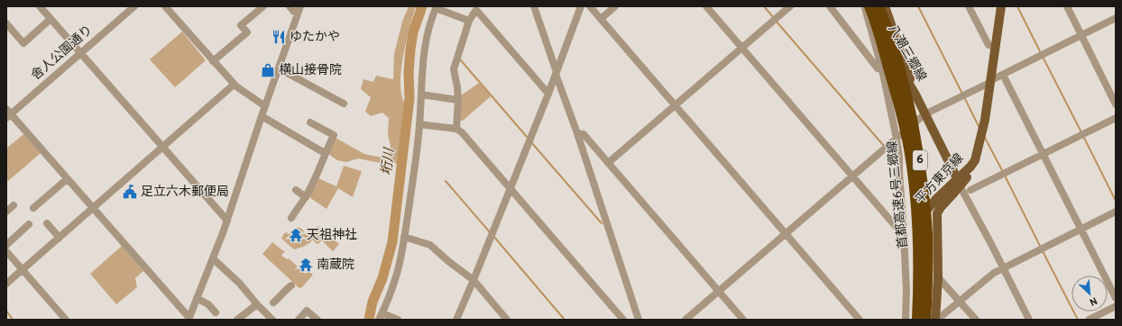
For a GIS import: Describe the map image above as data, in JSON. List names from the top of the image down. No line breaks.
{"streets":{"highway":["6","首都高速6号三郷線"],"main road":["八潮三郷線","平方東京線"],"street":["舎人公園通り"]},"crossings":[["八潮三郷線","平方東京線"],["八潮三郷線","首都高速6号三郷線"],["平方東京線","首都高速6号三郷線"]],"water":["垳川"],"places":{"restaurant":["ゆたかや"],"shop":["横山接骨院"],"public building":["足立六木郵便局"],"temple":["天祖神社","南蔵院"]},"north":"bottom right"}
